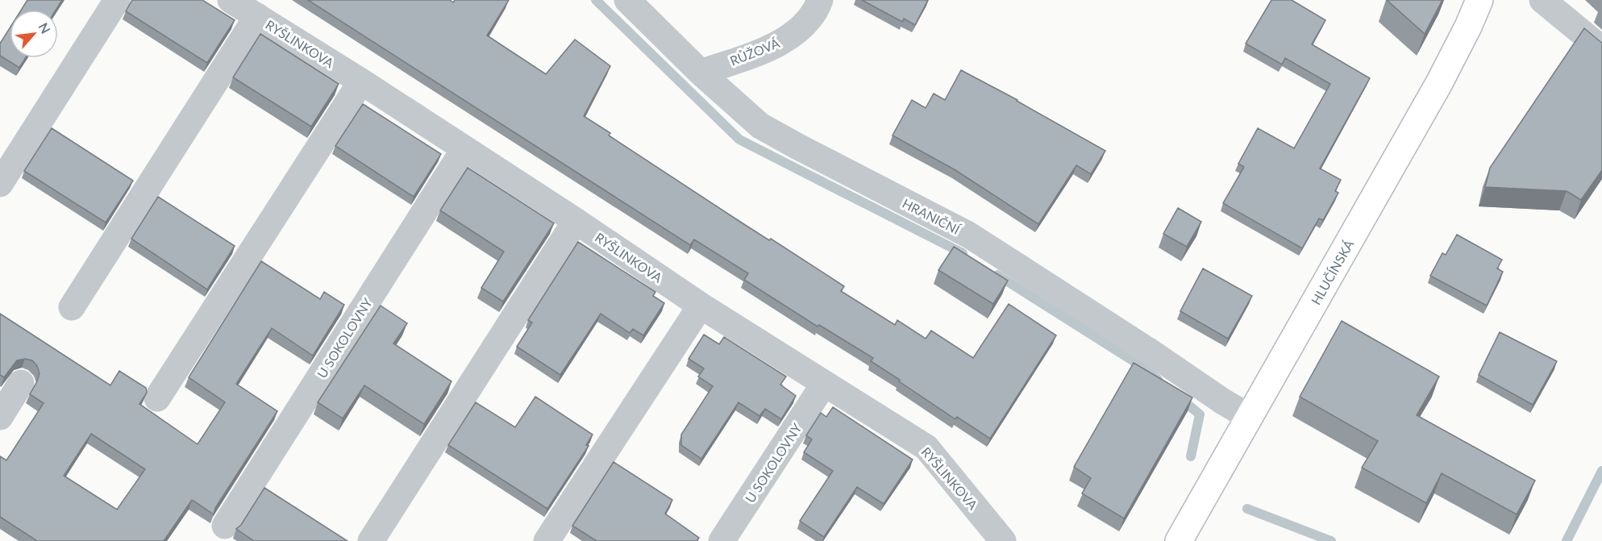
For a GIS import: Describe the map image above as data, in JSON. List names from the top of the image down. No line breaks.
{"streets":{"street":["RYŠLINKOVA","RŮŽOVÁ","HRANIČNÍ","HLUČÍNSKÁ","U SOKOLOVNY"]},"crossings":[["RYŠLINKOVA","U SOKOLOVNY"],["RŮŽOVÁ","HRANIČNÍ"],["HRANIČNÍ","HLUČÍNSKÁ"]],"north":"top right"}
